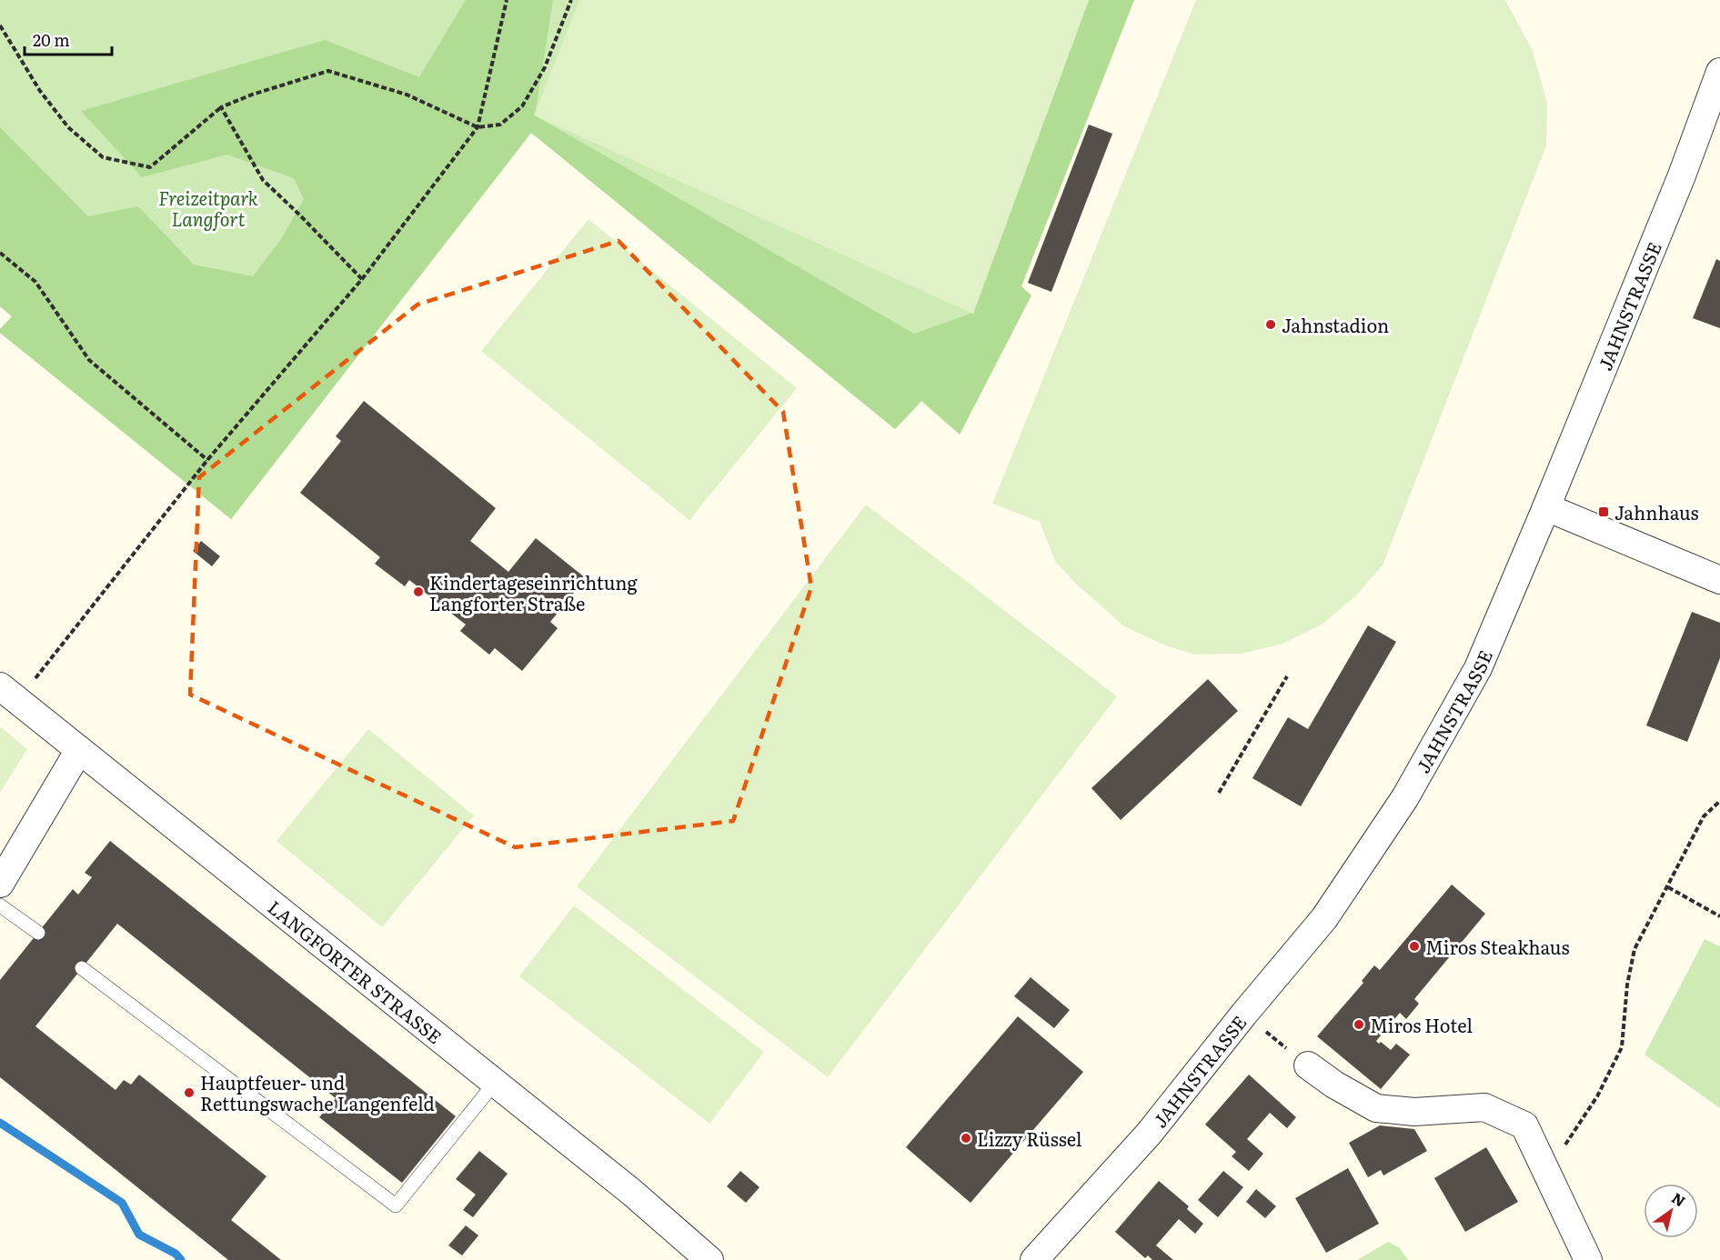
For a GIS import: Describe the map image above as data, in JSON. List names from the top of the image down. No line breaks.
{"streets":{"street":["JAHNSTRASSE","LANGFORTER STRASSE"]},"parks":["Freizeitpark Langfort"],"places":{"other":["Jahnstadion","Kindertageseinrichtung Langforter Straße","Miros Steakhaus","Miros Hotel","Hauptfeuer- und Rettungswache Langenfeld","Lizzy Rüssel"],"transit":["Jahnhaus"]},"scale_bar":"20 m","north":"top right"}
